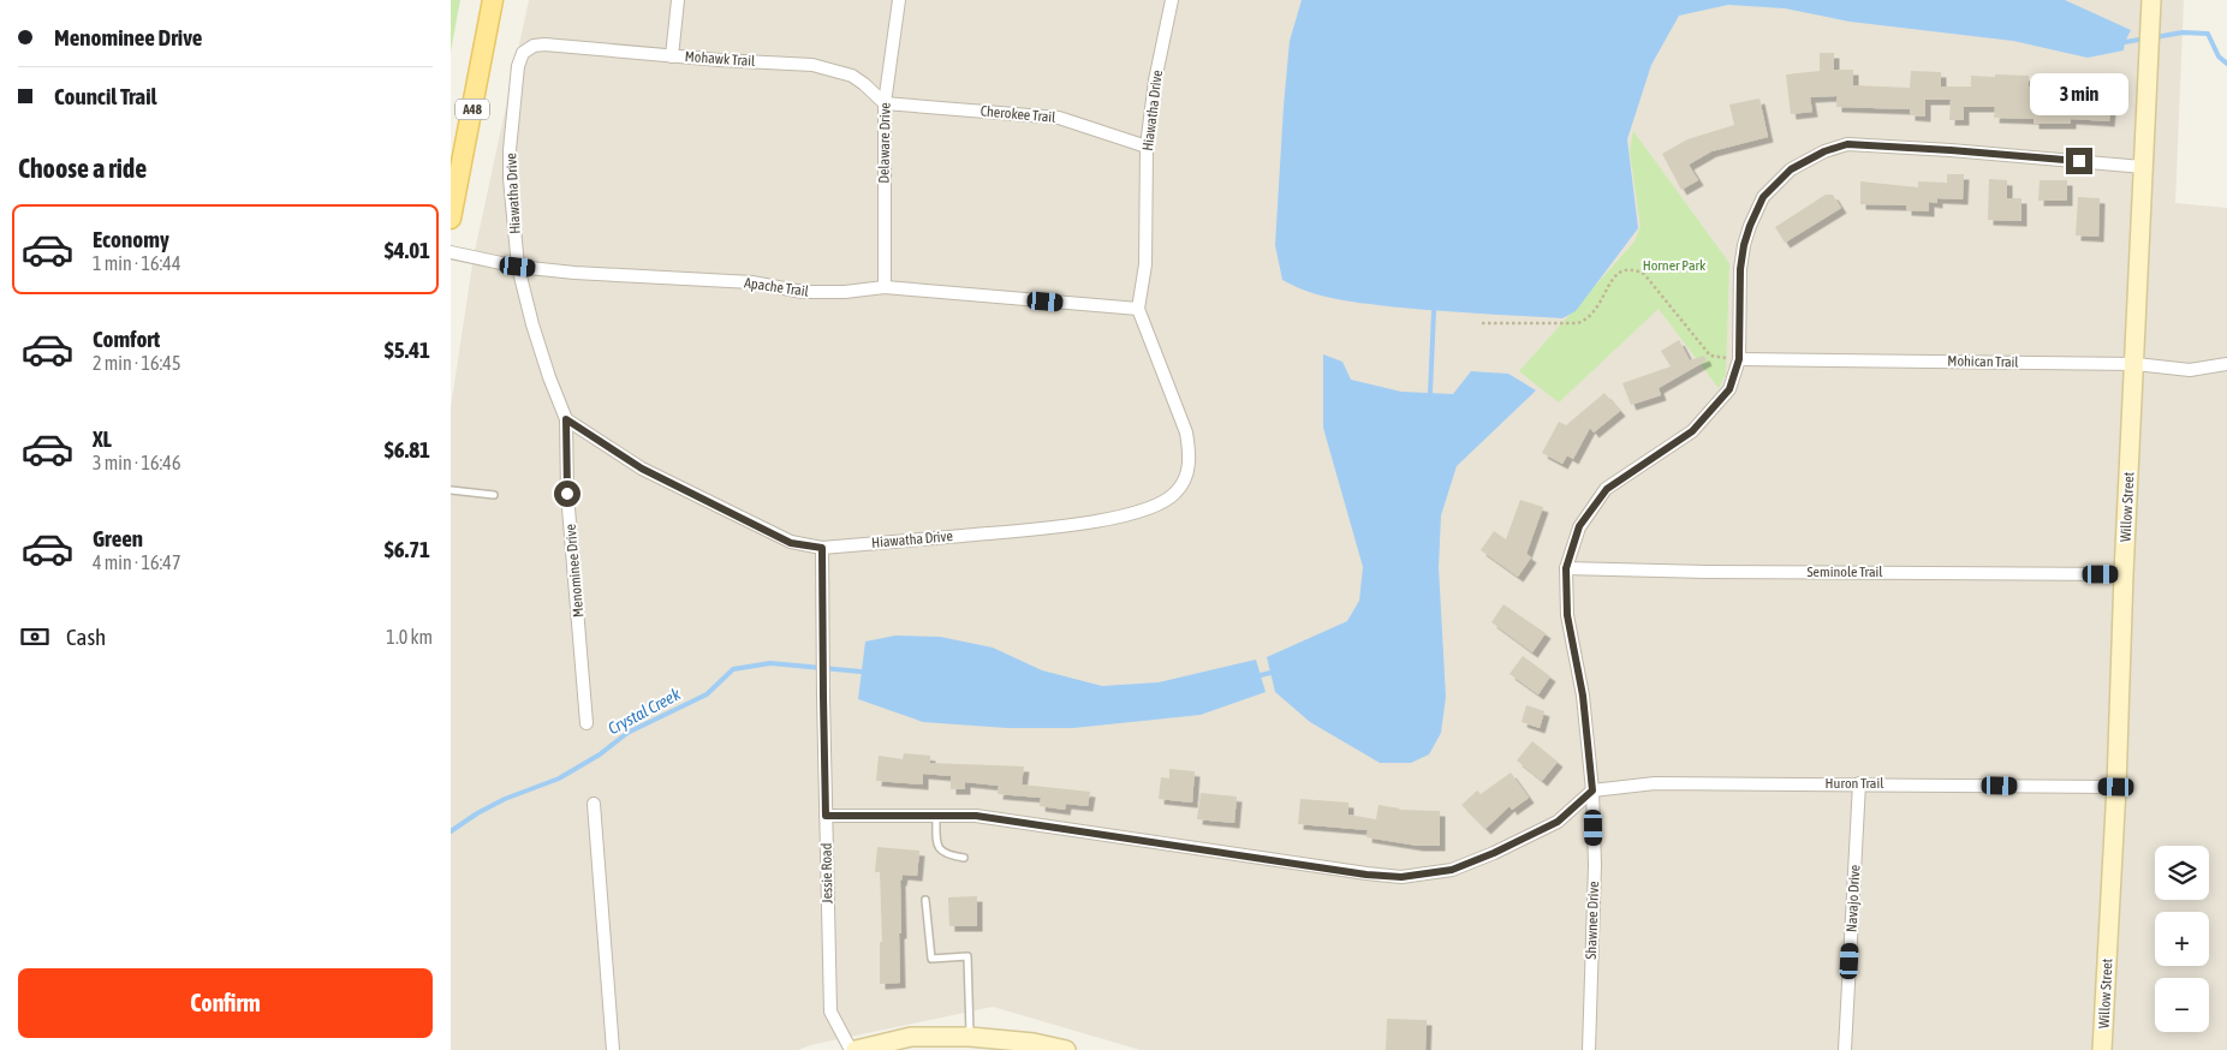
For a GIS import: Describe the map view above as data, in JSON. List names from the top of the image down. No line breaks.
{"streets":{"main road":["A48"],"street":["Mohawk Trail","Hiawatha Drive","Cherokee Trail","Delaware Drive","Apache Trail","Mohican Trail","Willow Street","Menominee Drive","Seminole Trail","Huron Trail","Jessie Road","Navajo Drive","Shawnee Drive"]},"crossings":[["Mohawk Trail","Hiawatha Drive"],["Mohawk Trail","Cherokee Trail"],["Mohawk Trail","Delaware Drive"],["Hiawatha Drive","Cherokee Trail"],["Hiawatha Drive","Apache Trail"],["Hiawatha Drive","Menominee Drive"],["Hiawatha Drive","Jessie Road"],["Cherokee Trail","Delaware Drive"],["Delaware Drive","Apache Trail"],["Mohican Trail","Willow Street"],["Mohican Trail","Shawnee Drive"],["Willow Street","Seminole Trail"],["Willow Street","Huron Trail"],["Willow Street","Shawnee Drive"],["Seminole Trail","Shawnee Drive"],["Huron Trail","Navajo Drive"],["Huron Trail","Shawnee Drive"]],"water":["Crystal Creek"],"parks":["Horner Park"],"page":{"banner":["Menominee Drive","Council Trail"],"bubble":"3 min","heading":"Choose a ride","list":[{"name":"Economy","note":"1 min · 16:44","value":"$4.01"},{"name":"Comfort","note":"2 min · 16:45","value":"$5.41"},{"name":"XL","note":"3 min · 16:46","value":"$6.81"},{"name":"Green","note":"4 min · 16:47","value":"$6.71"}],"pay":["Cash","1.0 km"],"map_buttons":["+","−"],"buttons":"Confirm"}}
